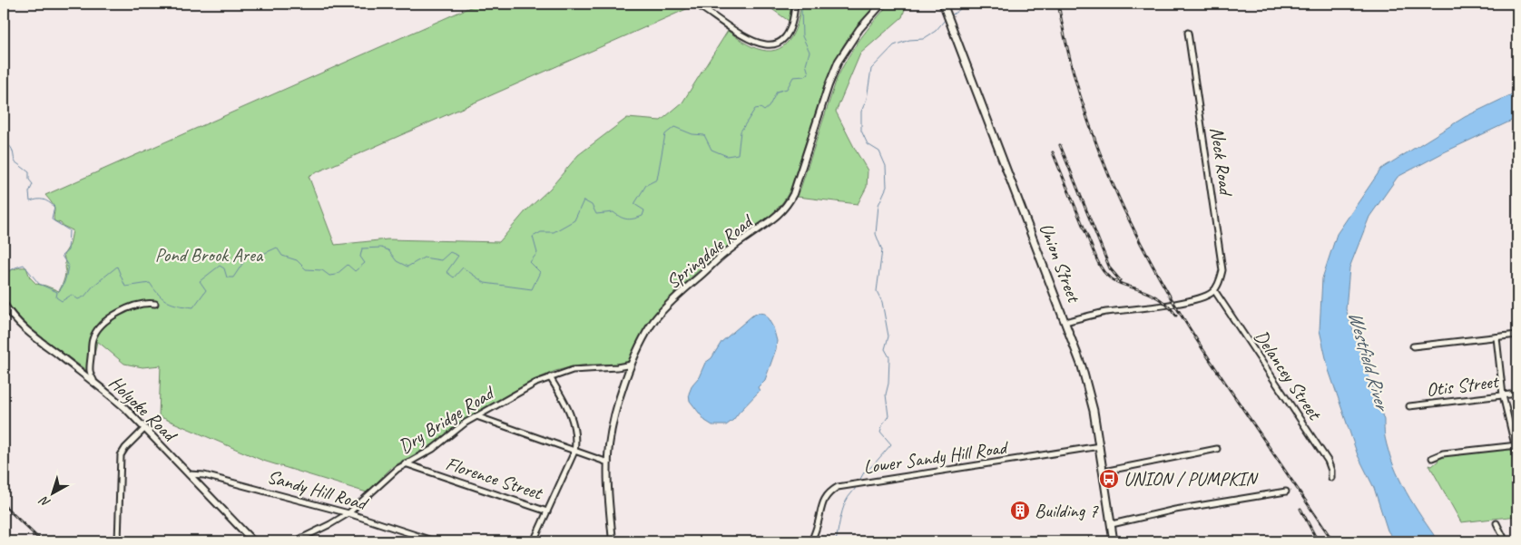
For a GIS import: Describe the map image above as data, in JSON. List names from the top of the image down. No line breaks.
{"streets":{"main road":["Union Street"],"street":["Neck Road","Springdale Road","Delancey Street","Otis Street","Holyoke Road","Dry Bridge Road","Lower Sandy Hill Road","Florence Street","Sandy Hill Road"]},"crossings":[["Neck Road","Delancey Street"],["Springdale Road","Dry Bridge Road"],["Union Street","Lower Sandy Hill Road"],["Holyoke Road","Sandy Hill Road"],["Dry Bridge Road","Florence Street"],["Dry Bridge Road","Sandy Hill Road"]],"water":["Westfield River"],"parks":["Pond Brook Area"],"places":{"bus stop":["UNION / PUMPKIN"],"building":["Building 7"]},"north":"bottom left"}
